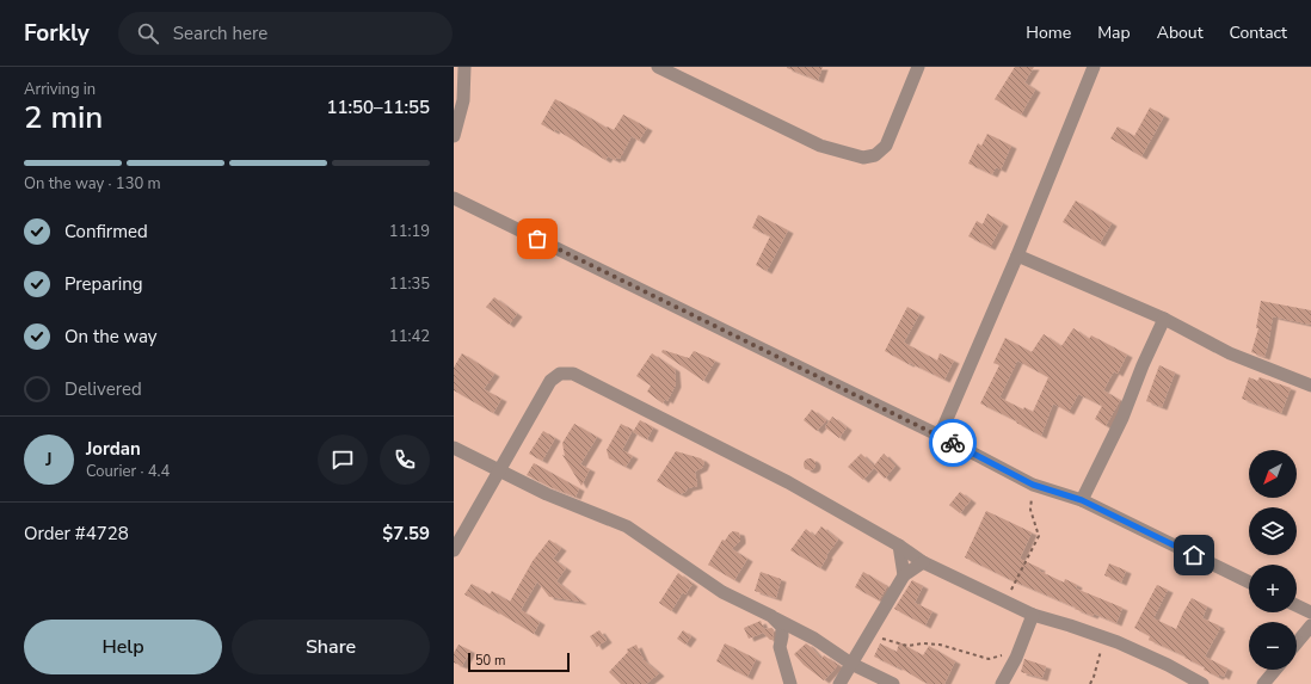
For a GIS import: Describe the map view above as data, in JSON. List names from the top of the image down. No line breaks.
{"scale_bar":"50 m","north":"bottom left","page":{"header":"Forkly","search":"Search here","nav":["Home","Map","About","Contact"],"heading":["2 min","Arriving in","11:50–11:55"],"panel":["Jordan","Courier · 4.4","Order #4728","$7.59"],"bar":"On the way · 130 m","list":[["Confirmed","11:19"],["Preparing","11:35"],["On the way","11:42"],"Delivered"],"round":"J","map_buttons":["+","−"],"buttons":["Help","Share"],"scale":"50 m"}}
